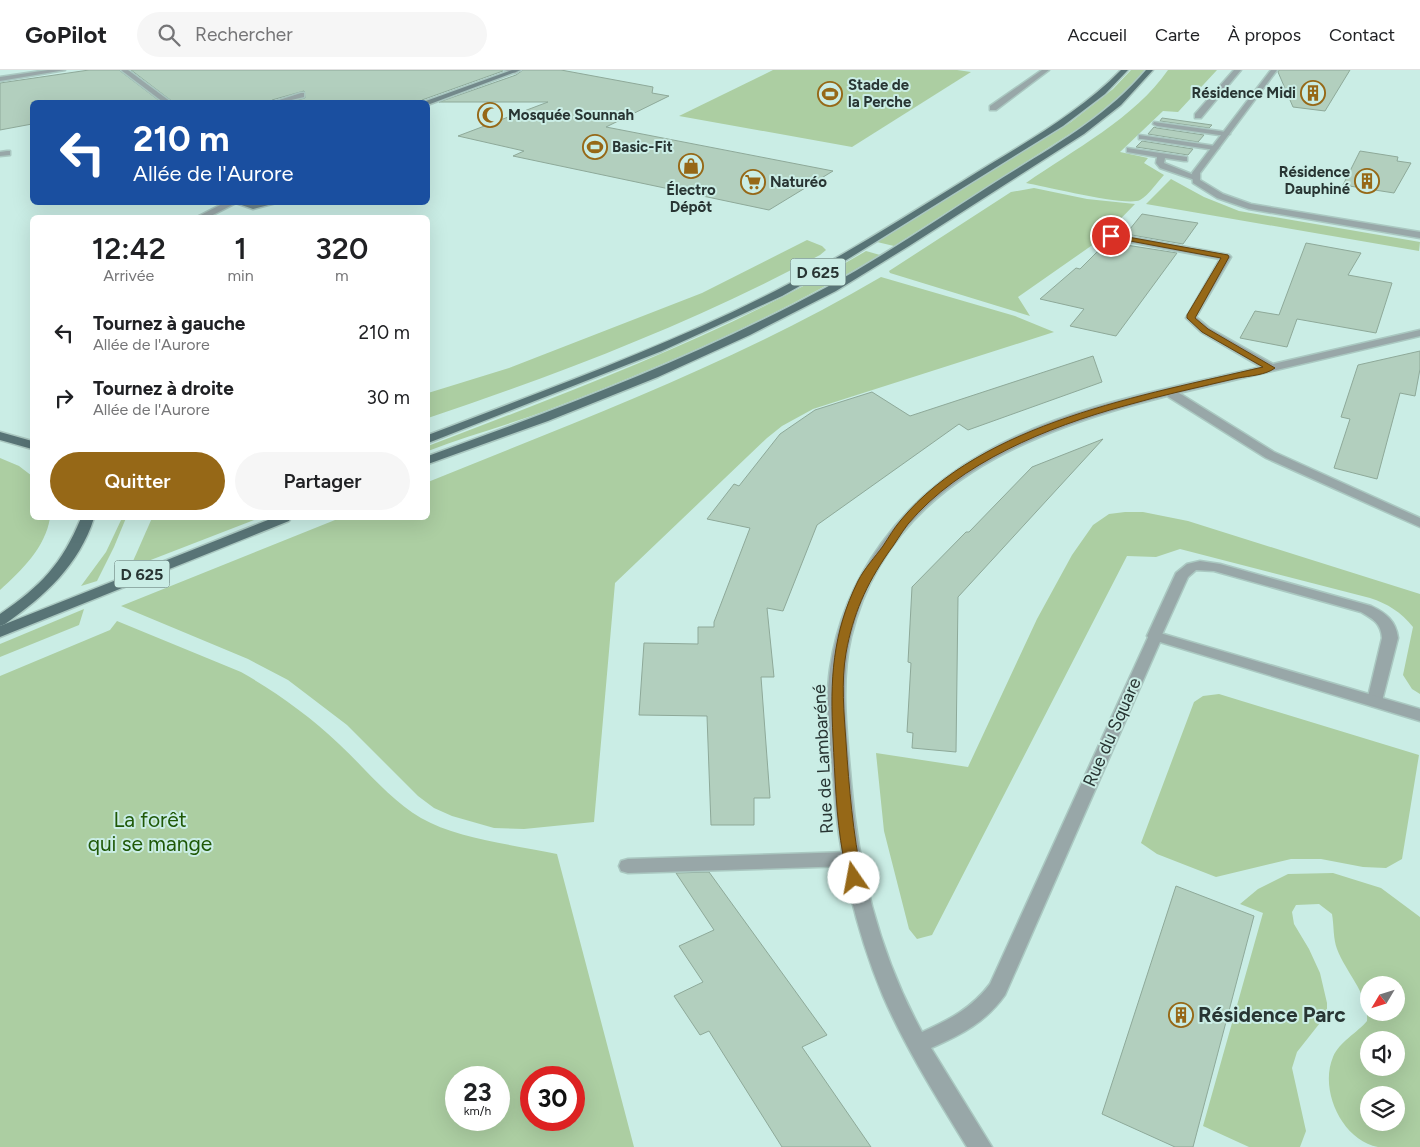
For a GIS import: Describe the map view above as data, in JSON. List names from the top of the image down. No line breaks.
{"streets":{"main road":["D 625"],"street":["Rue du Square","Rue de Lambaréné"]},"crossings":[["Rue du Square","Rue de Lambaréné"]],"parks":["La forêt qui se mange"],"places":{"building":["Résidence Midi","Résidence Dauphiné","Résidence Parc"],"sports":["Stade de la Perche","Basic-Fit"],"mosque":["Mosquée Sounnah"],"shop":["Électro Dépôt"],"supermarket":["Naturéo"]},"north":"bottom left","page":{"header":"GoPilot","search":"Rechercher","nav":["Accueil","Carte","À propos","Contact"],"turn":["210 m","Allée de l'Aurore"],"eta":["12:42","Arrivée","1","min","320","m"],"list":[{"name":"Tournez à gauche","note":"Allée de l'Aurore","value":"210 m"},{"name":"Tournez à droite","note":"Allée de l'Aurore","value":"30 m"}],"buttons":["Quitter","Partager"],"speed":"23 km/h","limit":"30"}}
